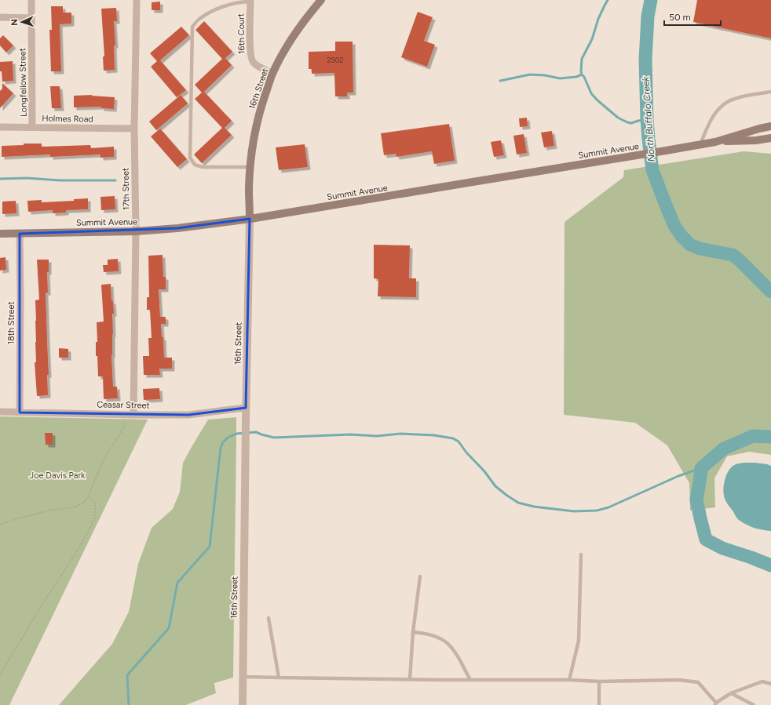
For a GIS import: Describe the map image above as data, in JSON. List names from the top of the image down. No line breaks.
{"streets":{"main road":["16th Street","Summit Avenue"],"street":["16th Court","Longfellow Street","Holmes Road","17th Street","18th Street","Ceasar Street"]},"crossings":[["16th Court","16th Street"],["Longfellow Street","Holmes Road"],["16th Street","Summit Avenue"],["16th Street","Ceasar Street"],["Holmes Road","17th Street"],["Summit Avenue","17th Street"],["Summit Avenue","18th Street"],["17th Street","Ceasar Street"],["18th Street","Ceasar Street"]],"water":["North Buffalo Creek"],"parks":["Joe Davis Park"],"house_numbers":["2502"],"scale_bar":"50 m","north":"left"}
